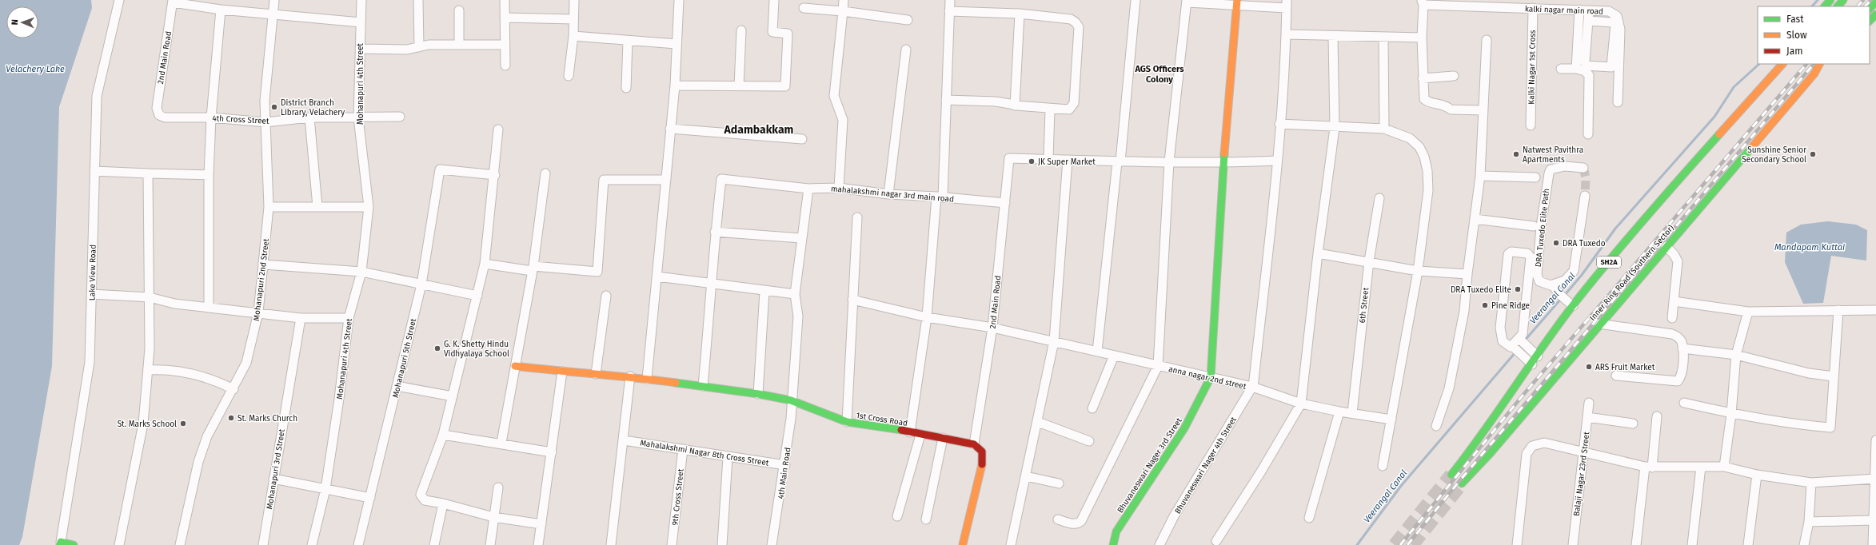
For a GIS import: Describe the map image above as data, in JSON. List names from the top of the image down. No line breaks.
{"streets":{"street":["kalki nagar main road","2nd Main Road","Kalki Nagar 1st Cross","Mohanapuri 4th Street","4th Cross Street","mahalakshmi nagar 3rd main road","DRA Tuxedo Elite Path","SH2A","Lake View Road","Inner Ring Road (Southern Sector)","Mohanapuri 2nd Street","6th Street","Mohanapuri 5th Street","anna nagar 2nd street","1st Cross Road","Mahalakshmi Nagar 8th Cross Street","Bhuvaneswari Nager 3rd Street","Bhuvaneswari Nager 4th Street","Mohanapuri 3rd Street","4th Main Road","Balaji Nagar 23rd Street","9th Cross Street"]},"crossings":[["kalki nagar main road","Kalki Nagar 1st Cross"],["2nd Main Road","4th Cross Street"],["2nd Main Road","mahalakshmi nagar 3rd main road"],["2nd Main Road","anna nagar 2nd street"],["2nd Main Road","1st Cross Road"],["Mohanapuri 4th Street","4th Cross Street"],["4th Cross Street","Mohanapuri 2nd Street"],["mahalakshmi nagar 3rd main road","4th Main Road"],["6th Street","anna nagar 2nd street"],["anna nagar 2nd street","Bhuvaneswari Nager 3rd Street"],["anna nagar 2nd street","Bhuvaneswari Nager 4th Street"],["1st Cross Road","4th Main Road"],["Mahalakshmi Nagar 8th Cross Street","4th Main Road"],["Mahalakshmi Nagar 8th Cross Street","9th Cross Street"]],"districts":["AGS Officers Colony","Adambakkam"],"water":["Velachery Lake","Mandapam Kuttai","Veerangal Canal"],"places":["District Branch Library, Velachery","Natwest Pavithra Apartments","Sunshine Senior Secondary School","JK Super Market","DRA Tuxedo","DRA Tuxedo Elite","Pine Ridge","G. K. Shetty Hindu Vidhyalaya School","ARS Fruit Market","St. Marks Church","St. Marks School"],"legend":["Fast","Slow","Jam"],"north":"left"}
